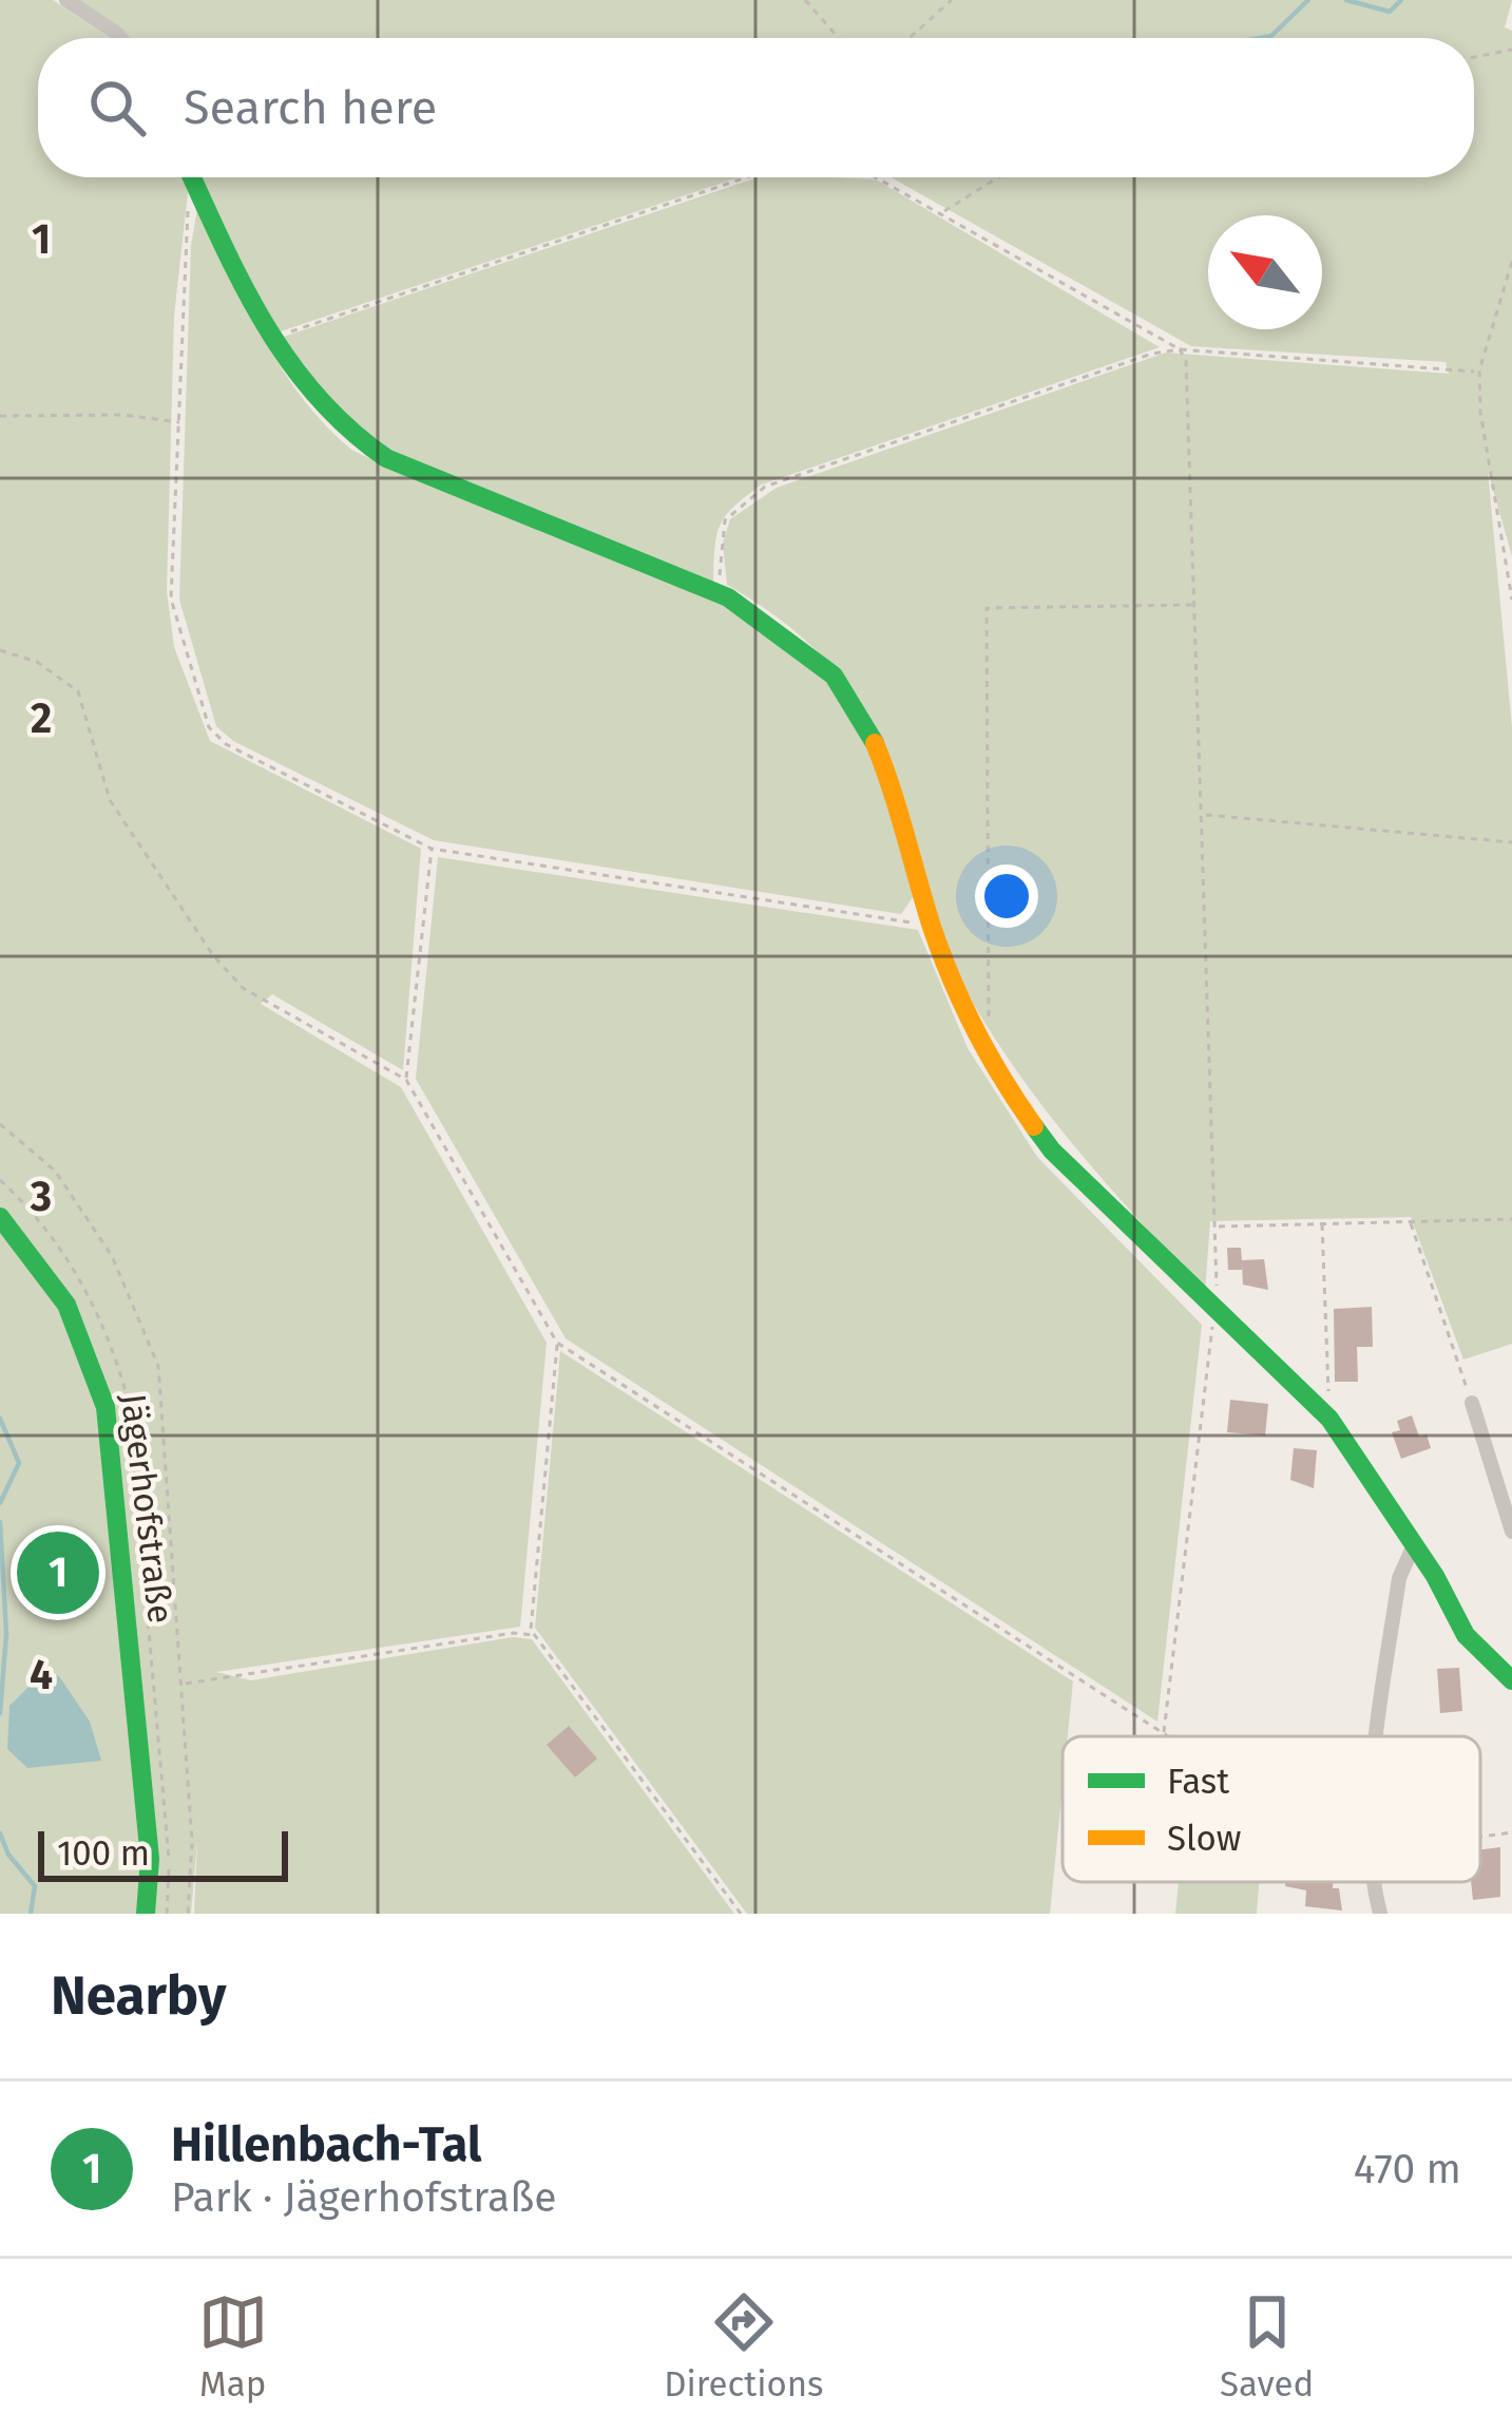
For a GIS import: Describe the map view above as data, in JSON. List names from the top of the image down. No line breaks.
{"streets":{"street":["Jägerhofstraße"]},"legend":["Fast","Slow"],"scale_bar":"100 m","north":"top left","page":{"search":"Search here","pins":"1","scale":"100 m","heading":"Nearby","list":[{"mark":"1","name":"Hillenbach-Tal","note":"Park · Jägerhofstraße","value":"470 m"}],"nav":["Map","Directions","Saved"]},"grid":{"rows":["1","2","3","4"]}}
